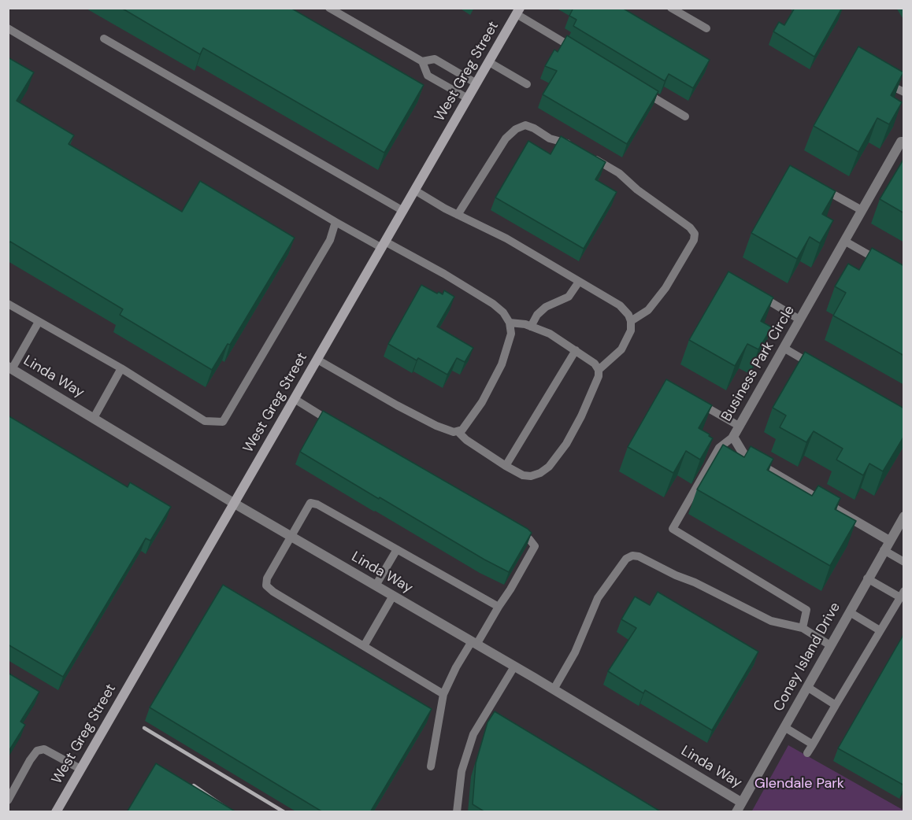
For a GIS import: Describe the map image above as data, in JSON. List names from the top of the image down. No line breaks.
{"streets":{"main road":["West Greg Street"],"street":["Business Park Circle","Linda Way","Coney Island Drive"]},"crossings":[["West Greg Street","Linda Way"],["Business Park Circle","Coney Island Drive"],["Linda Way","Coney Island Drive"]],"parks":["Glendale Park"]}
